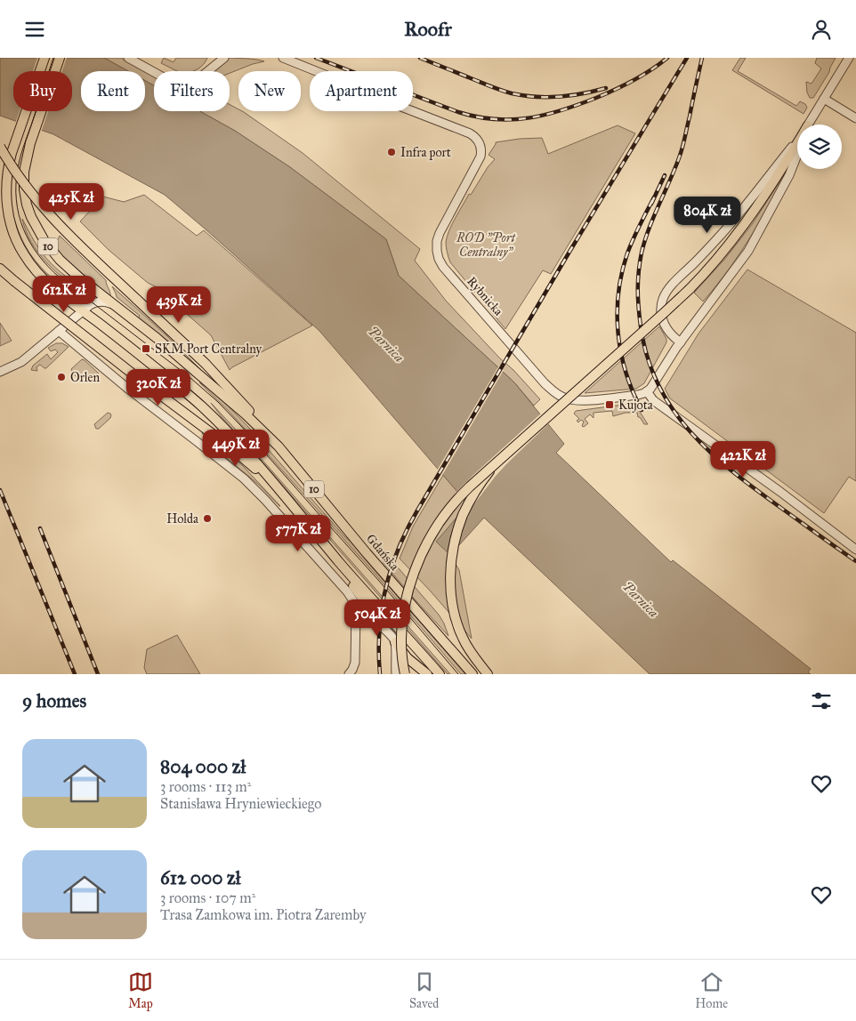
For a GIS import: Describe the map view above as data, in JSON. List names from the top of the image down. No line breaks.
{"streets":{"main road":["10","Gdańska"],"street":["Rybnicka"]},"water":["Parnica"],"parks":["ROD \"Port Centralny\""],"places":{"other":["Infra port","Orlen","Holda"],"transit":["SKM Port Centralny","Kujota"]},"page":{"header":"Roofr","chip":["Buy","Rent","Filters","New","Apartment"],"price":["425K zł","804K zł","612K zł","439K zł","320K zł","449K zł","422K zł","577K zł","504K zł"],"heading":"9 homes","list":[{"name":"804 000 zł","note":"3 rooms · 113 m² · Stanisława Hryniewieckiego"},{"name":"612 000 zł","note":"3 rooms · 107 m² · Trasa Zamkowa im. Piotra Zaremby"}],"tabs":["Map","Saved","Home"]}}
